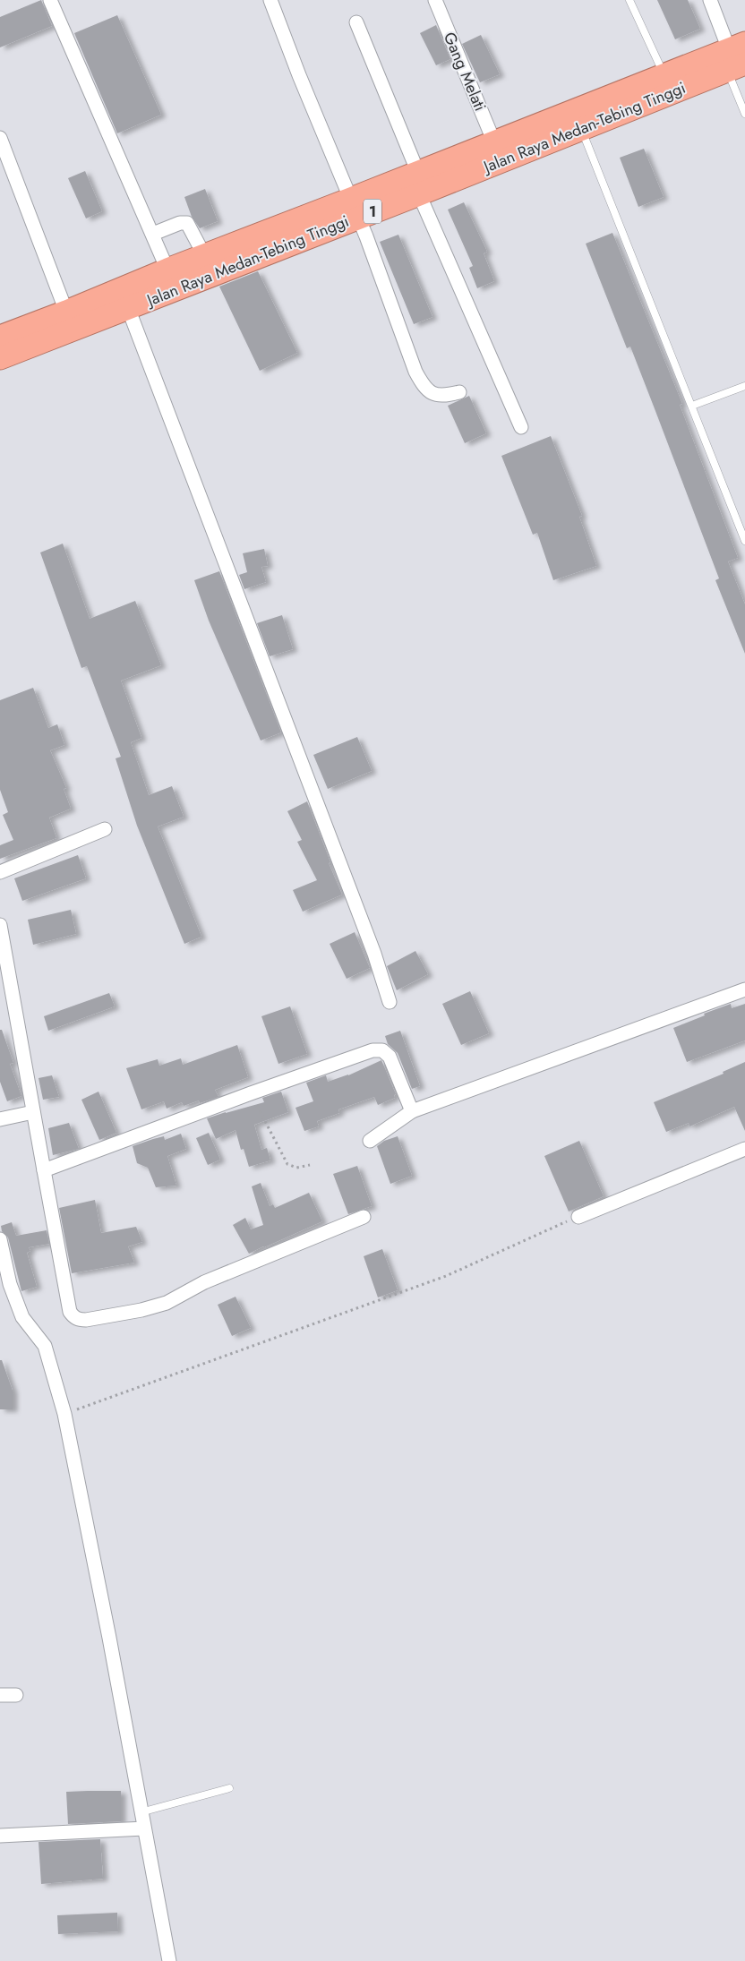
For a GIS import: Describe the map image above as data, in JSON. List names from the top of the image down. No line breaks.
{"streets":{"highway":["Jalan Raya Medan-Tebing Tinggi","1"],"street":["Gang Melati"]},"crossings":[["Gang Melati","Jalan Raya Medan-Tebing Tinggi"]]}
